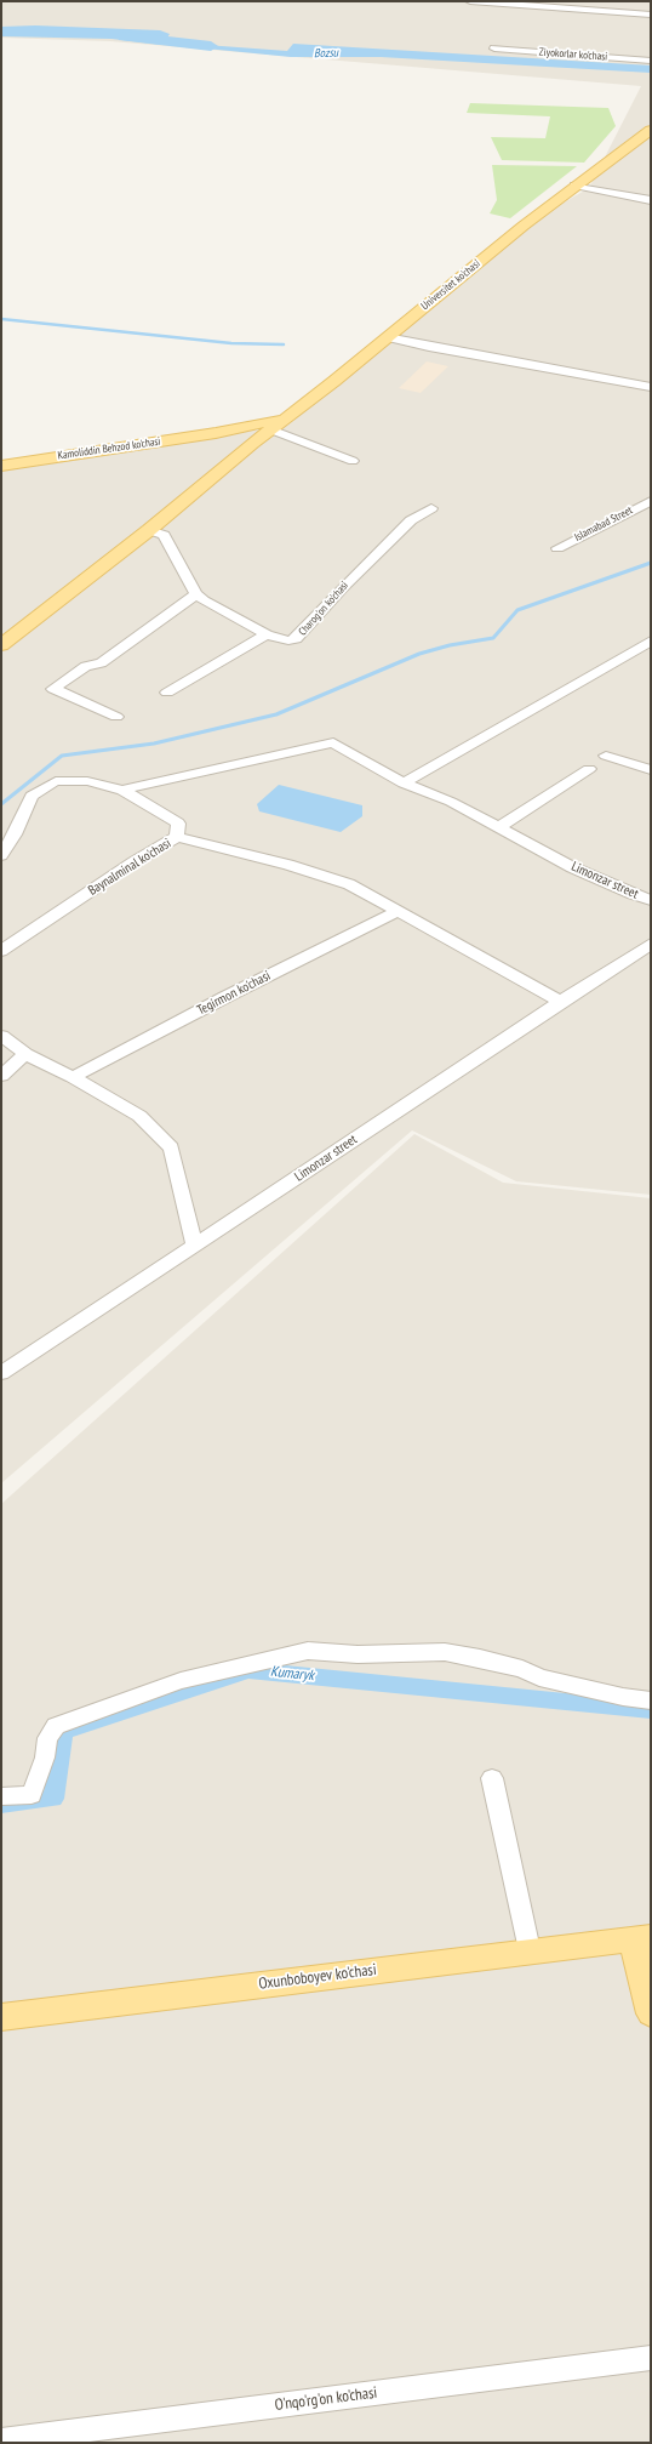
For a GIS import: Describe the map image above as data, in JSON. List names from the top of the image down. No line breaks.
{"streets":{"main road":["Universitet ko'chasi","Kamoliddin Behzod ko'chasi","Oxunboboyev ko'chasi"],"street":["Ziyokorlar ko'chasi","Islamabad Street","Charog'on ko'chasi","Baynalminal ko'chasi","Limonzar street","Tegirmon ko'chasi","O'nqo'rg'on ko'chasi"]},"crossings":[["Universitet ko'chasi","Kamoliddin Behzod ko'chasi"],["Baynalminal ko'chasi","Limonzar street"]],"water":["Bozsu","Kumaryk"]}
